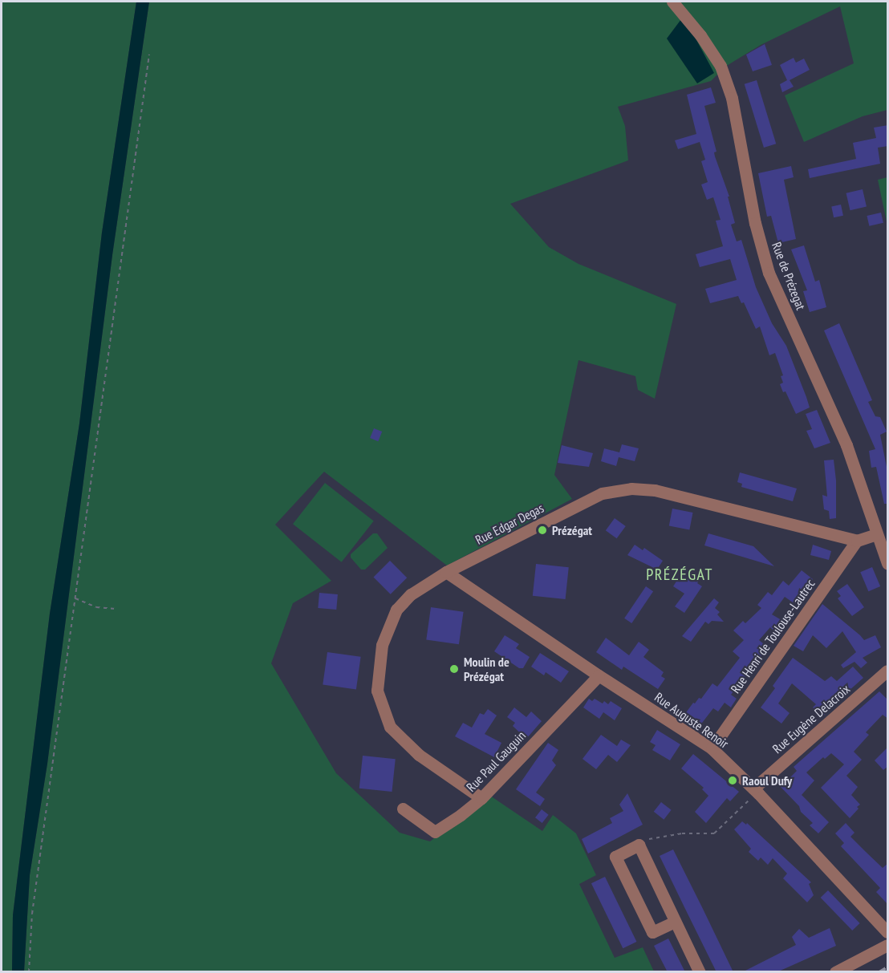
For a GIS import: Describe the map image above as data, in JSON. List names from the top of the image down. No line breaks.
{"streets":{"street":["Rue de Prézegat","Rue Edgar Degas","Rue Henri de Toulouse-Lautrec","Rue Eugène Delacroix","Rue Auguste Renoir","Rue Paul Gauguin"]},"crossings":[["Rue Edgar Degas","Rue Henri de Toulouse-Lautrec"],["Rue Edgar Degas","Rue Auguste Renoir"],["Rue Edgar Degas","Rue Paul Gauguin"],["Rue Henri de Toulouse-Lautrec","Rue Auguste Renoir"],["Rue Eugène Delacroix","Rue Auguste Renoir"],["Rue Auguste Renoir","Rue Paul Gauguin"]],"districts":["PRÉZÉGAT"],"places":["Prézégat","Moulin de Prézégat","Raoul Dufy"]}
